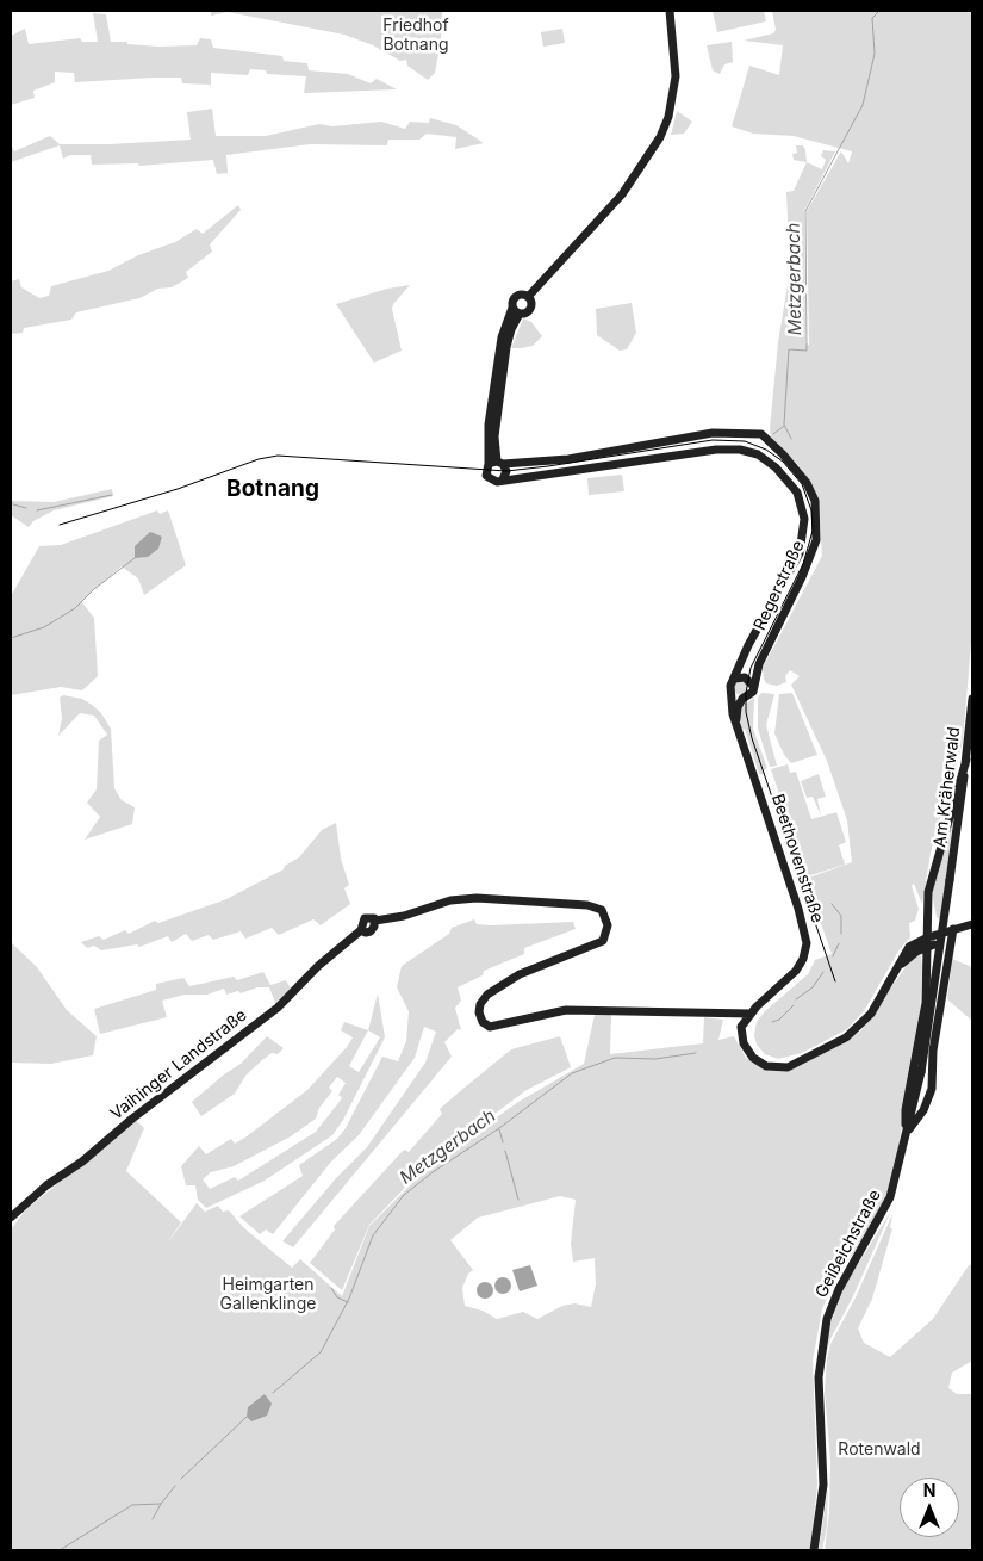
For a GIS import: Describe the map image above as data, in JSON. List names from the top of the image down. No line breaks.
{"streets":{"main road":["Regerstraße","Am Kräherwald","Beethovenstraße","Vaihinger Landstraße","Geißeichstraße"]},"crossings":[["Regerstraße","Beethovenstraße"],["Am Kräherwald","Geißeichstraße"],["Beethovenstraße","Vaihinger Landstraße"]],"districts":["Botnang"],"water":["Metzgerbach"],"parks":["Friedhof Botnang","Heimgarten Gallenklinge","Rotenwald"],"north":"top"}
